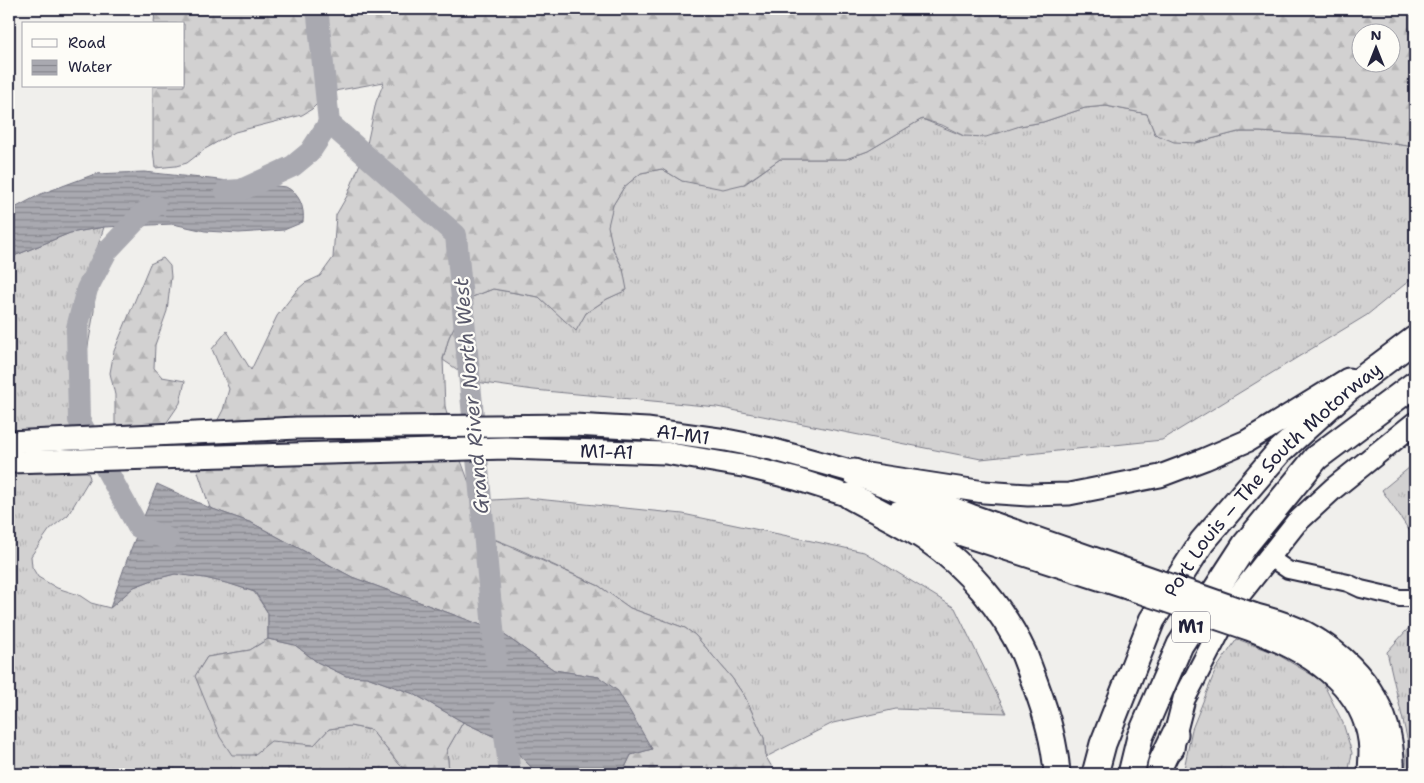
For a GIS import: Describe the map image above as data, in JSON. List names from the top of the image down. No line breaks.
{"streets":{"highway":["Port Louis – The South Motorway","M1"],"main road":["A1-M1","M1-A1"]},"water":["Grand River North West"],"legend":["Road","Water"],"north":"top"}
